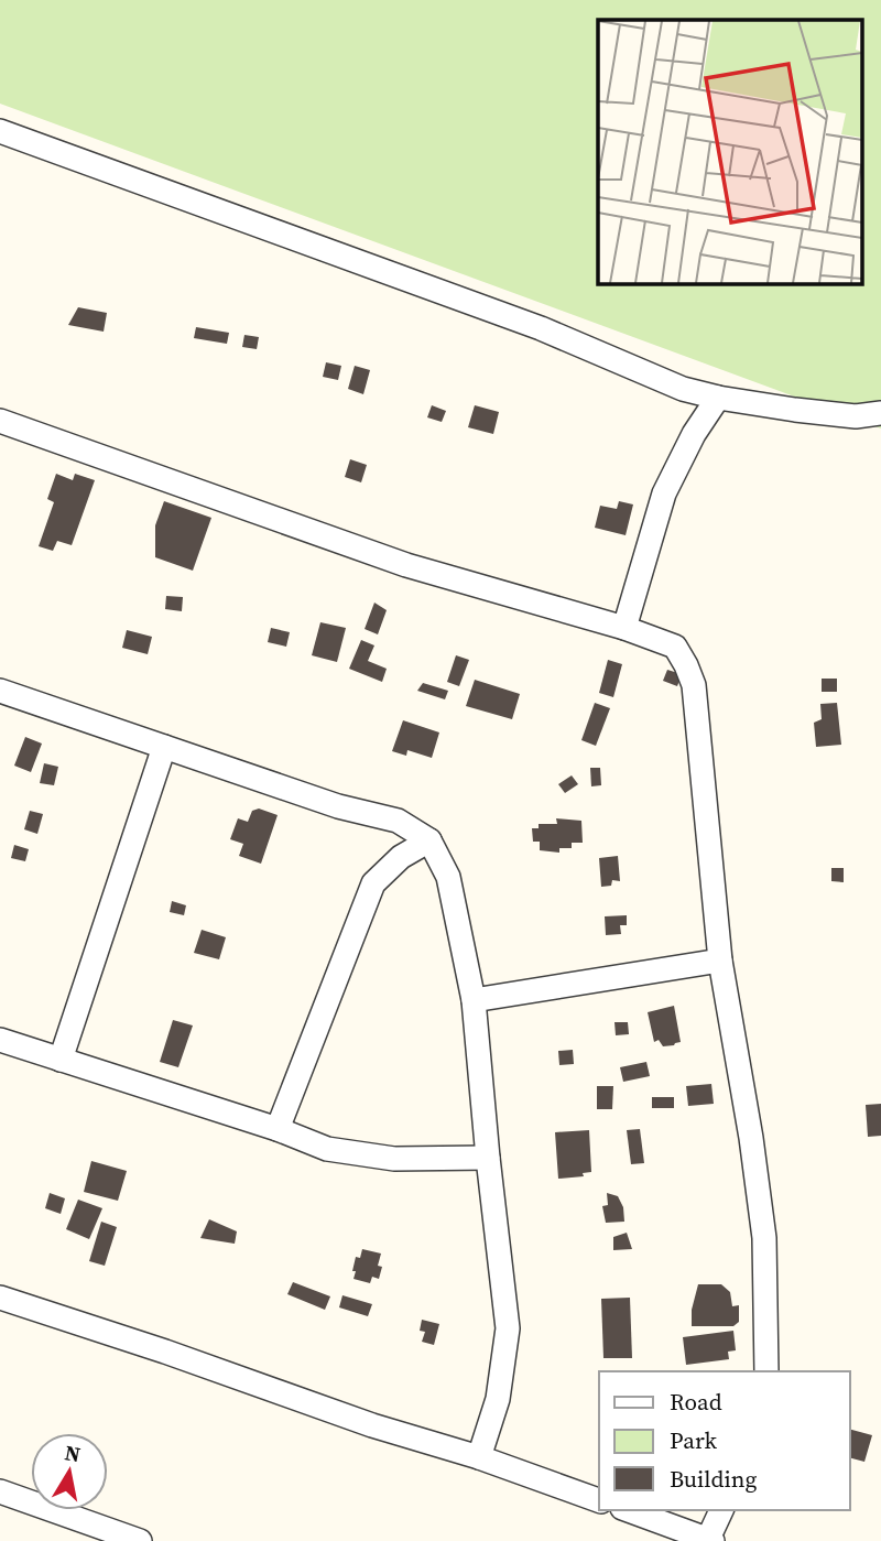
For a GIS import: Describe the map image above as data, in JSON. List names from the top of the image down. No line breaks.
{"legend":["Road","Park","Building"],"north":"top"}
